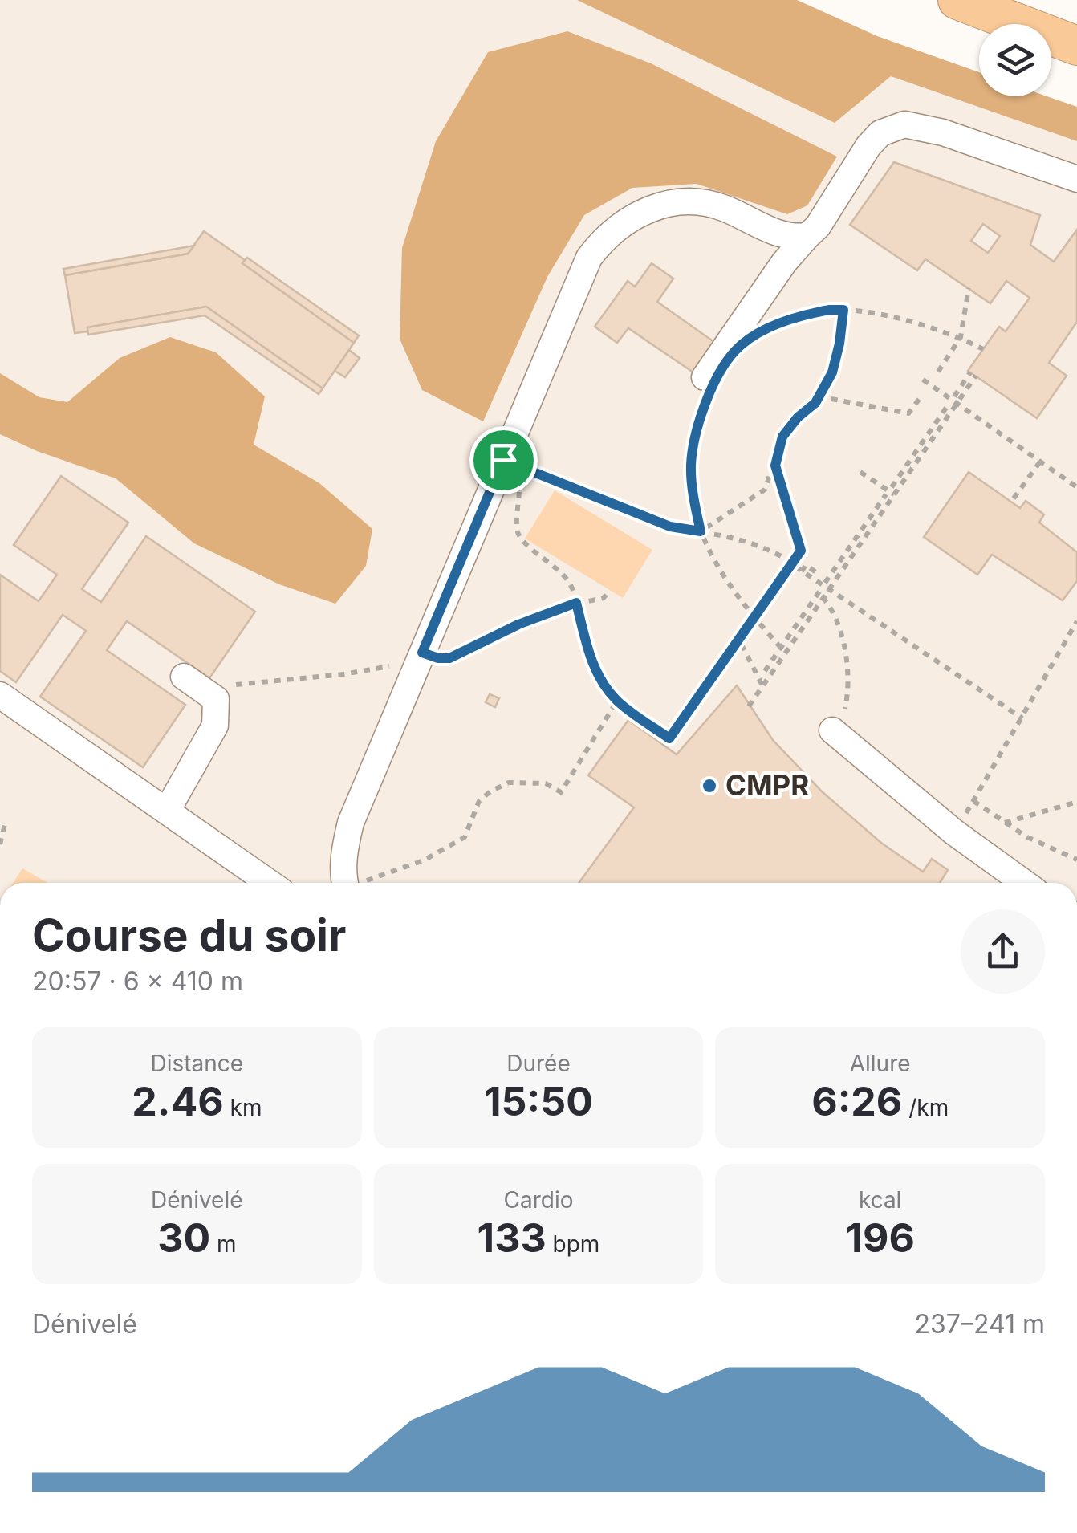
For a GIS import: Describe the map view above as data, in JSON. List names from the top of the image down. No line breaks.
{"places":["CMPR"],"page":{"heading":["Course du soir","20:57 · 6 × 410 m"],"stats":[["Distance","2.46 km"],["Durée","15:50"],["Allure","6:26 /km"],["Dénivelé","30 m"],["Cardio","133 bpm"],["kcal","196"]],"chart":["Dénivelé","237–241 m"]}}
